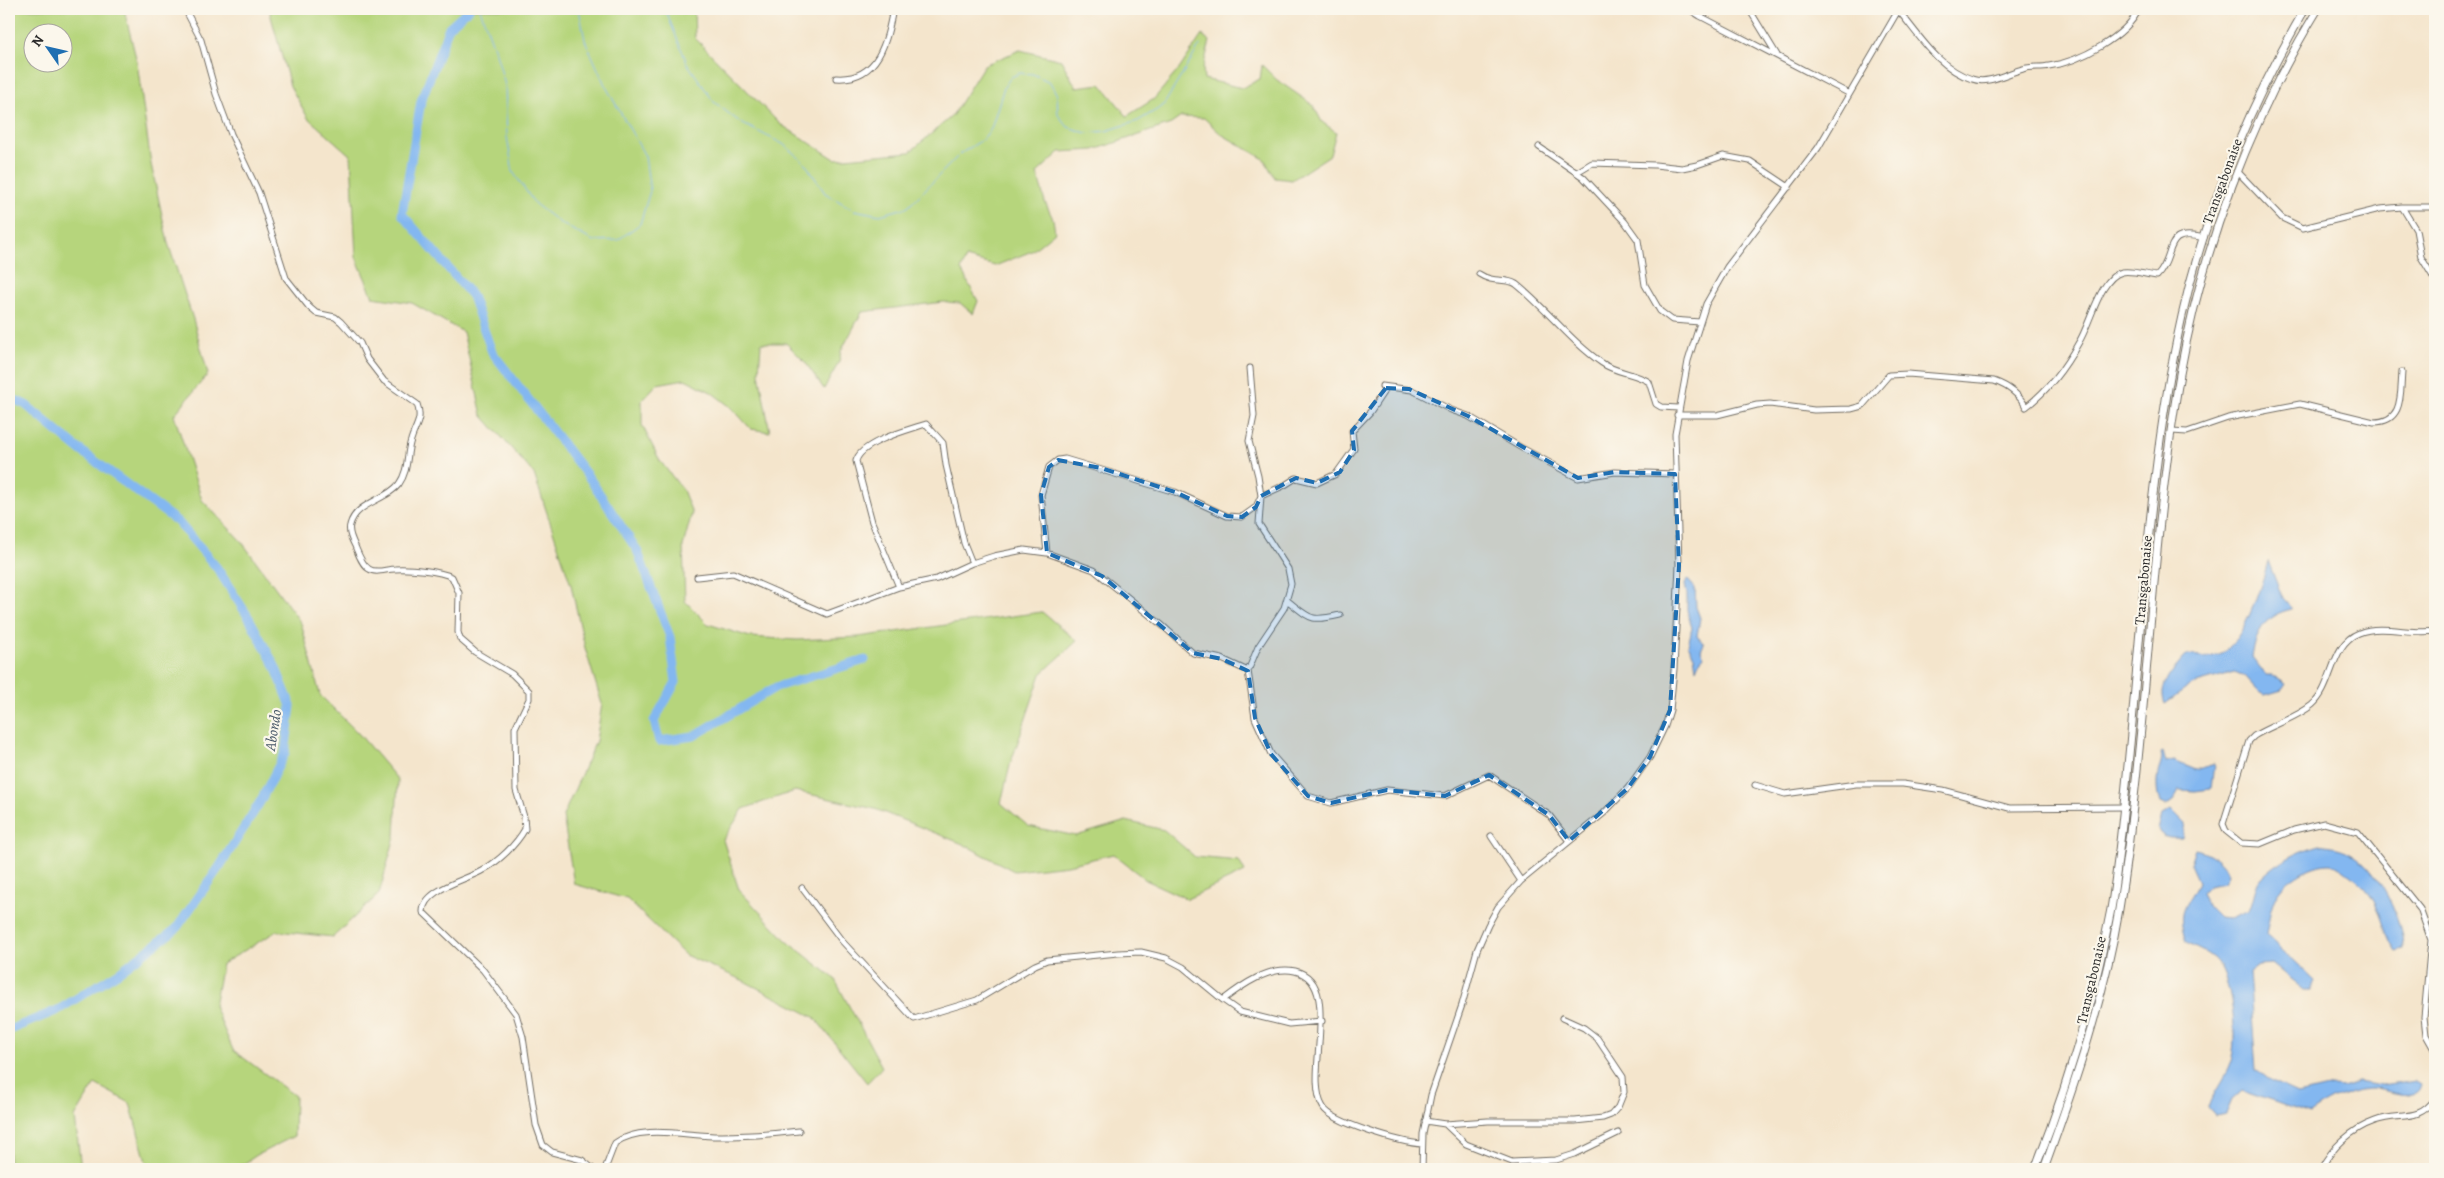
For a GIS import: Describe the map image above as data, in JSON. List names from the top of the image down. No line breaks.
{"streets":{"highway":["Transgabonaise"]},"water":["Abondo"],"north":"top left"}
